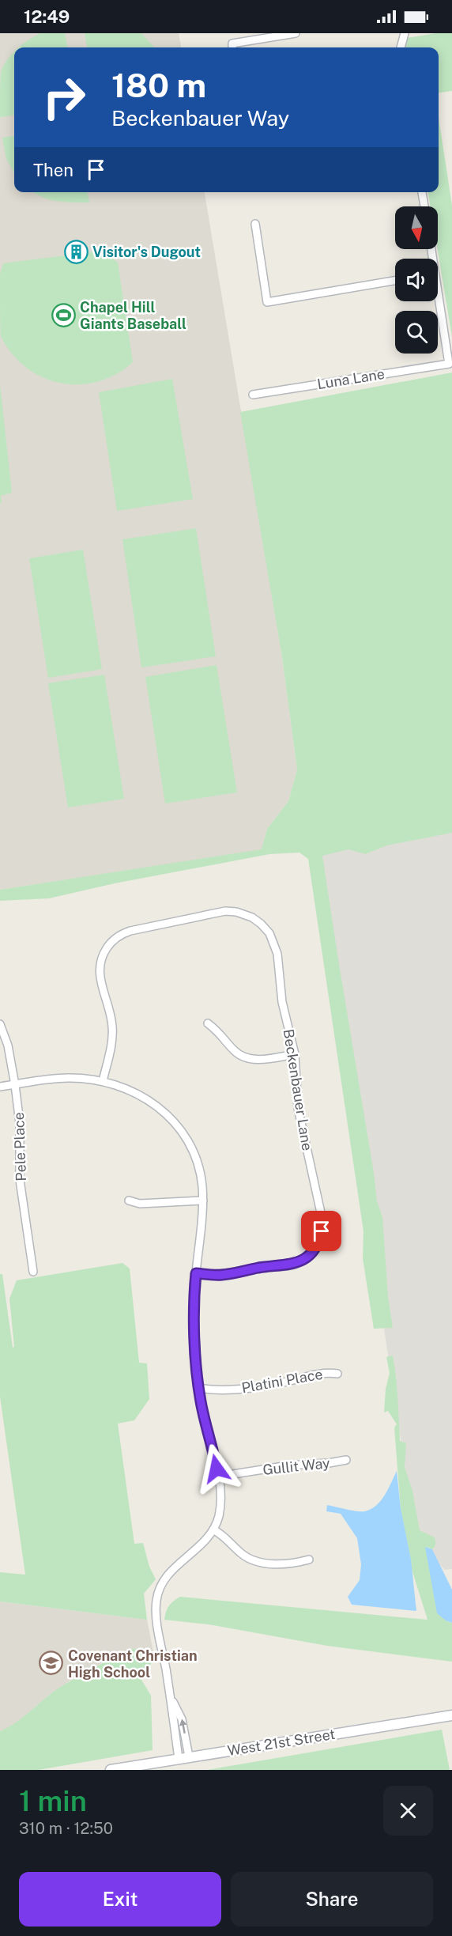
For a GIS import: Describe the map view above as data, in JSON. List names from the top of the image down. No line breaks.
{"streets":{"street":["Luna Lane","Beckenbauer Lane","Pele Place","Platini Place","Gullit Way","West 21st Street"]},"places":{"building":["Visitor's Dugout"],"sports":["Chapel Hill Giants Baseball"],"school or university":["Covenant Christian High School"]},"north":"bottom","page":{"status":"12:49","turn":["180 m","Beckenbauer Way"],"then":"Then","heading":["1 min","310 m · 12:50"],"buttons":["Exit","Share"]}}
